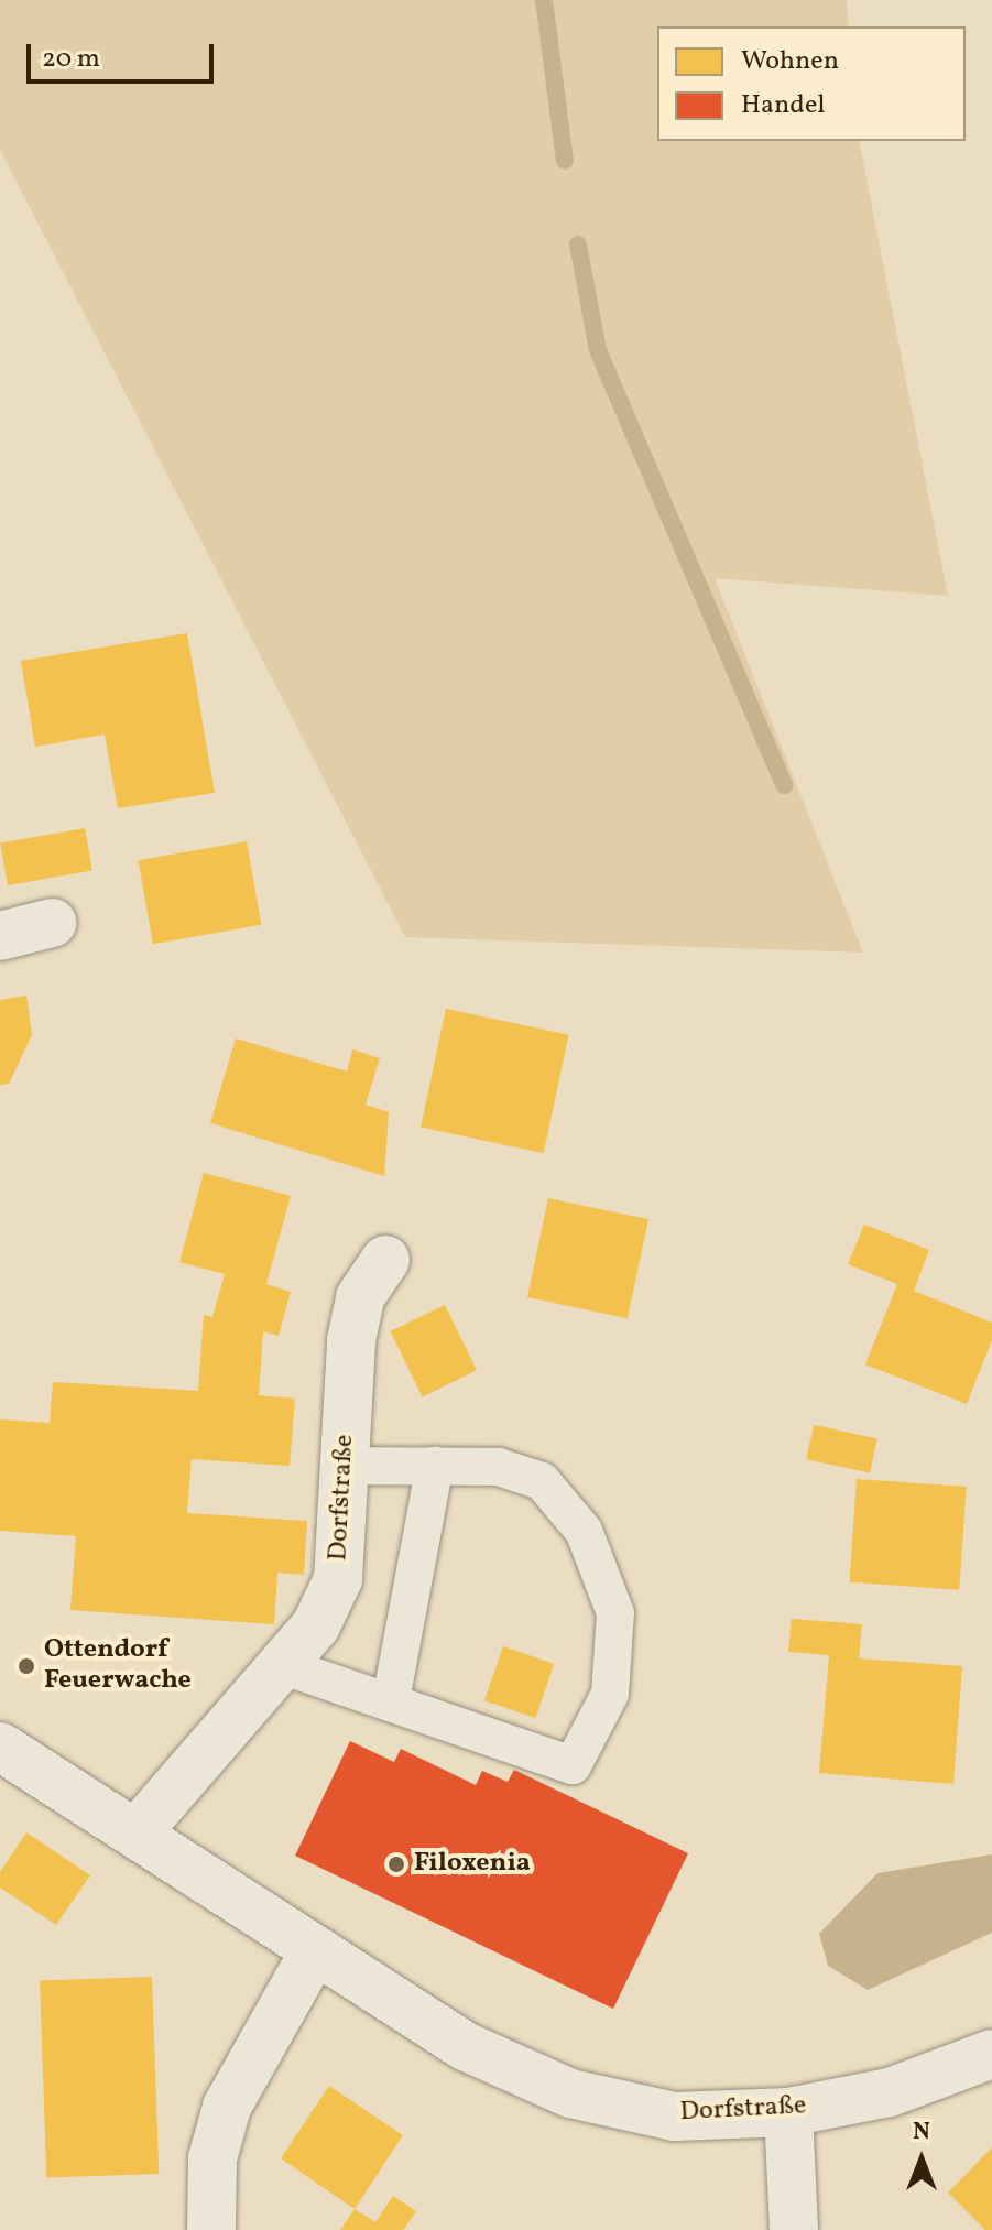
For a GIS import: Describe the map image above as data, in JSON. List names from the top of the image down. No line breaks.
{"streets":{"street":["Dorfstraße"]},"places":["Ottendorf Feuerwache","Filoxenia"],"legend":["Wohnen","Handel"],"scale_bar":"20 m","north":"top"}
